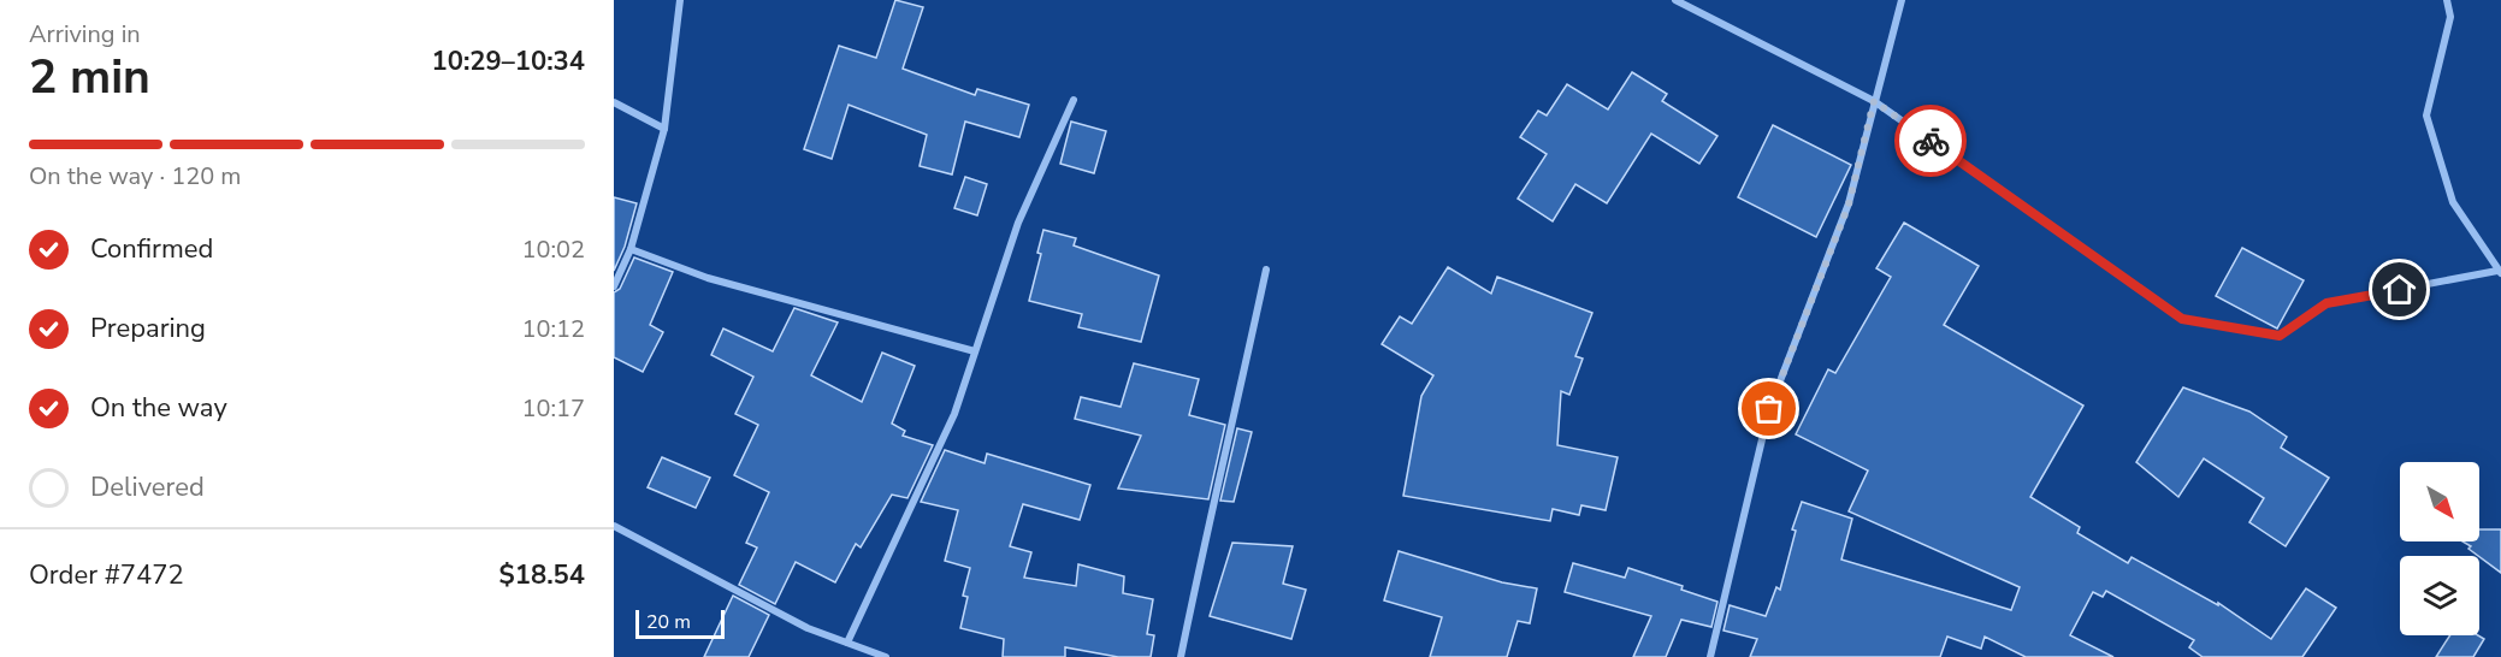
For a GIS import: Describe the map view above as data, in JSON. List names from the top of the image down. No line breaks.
{"scale_bar":"20 m","north":"bottom right","page":{"heading":["2 min","Arriving in","10:29–10:34"],"panel":["Order #7472","$18.54"],"bar":"On the way · 120 m","list":[["Confirmed","10:02"],["Preparing","10:12"],["On the way","10:17"],"Delivered"],"scale":"20 m"}}
